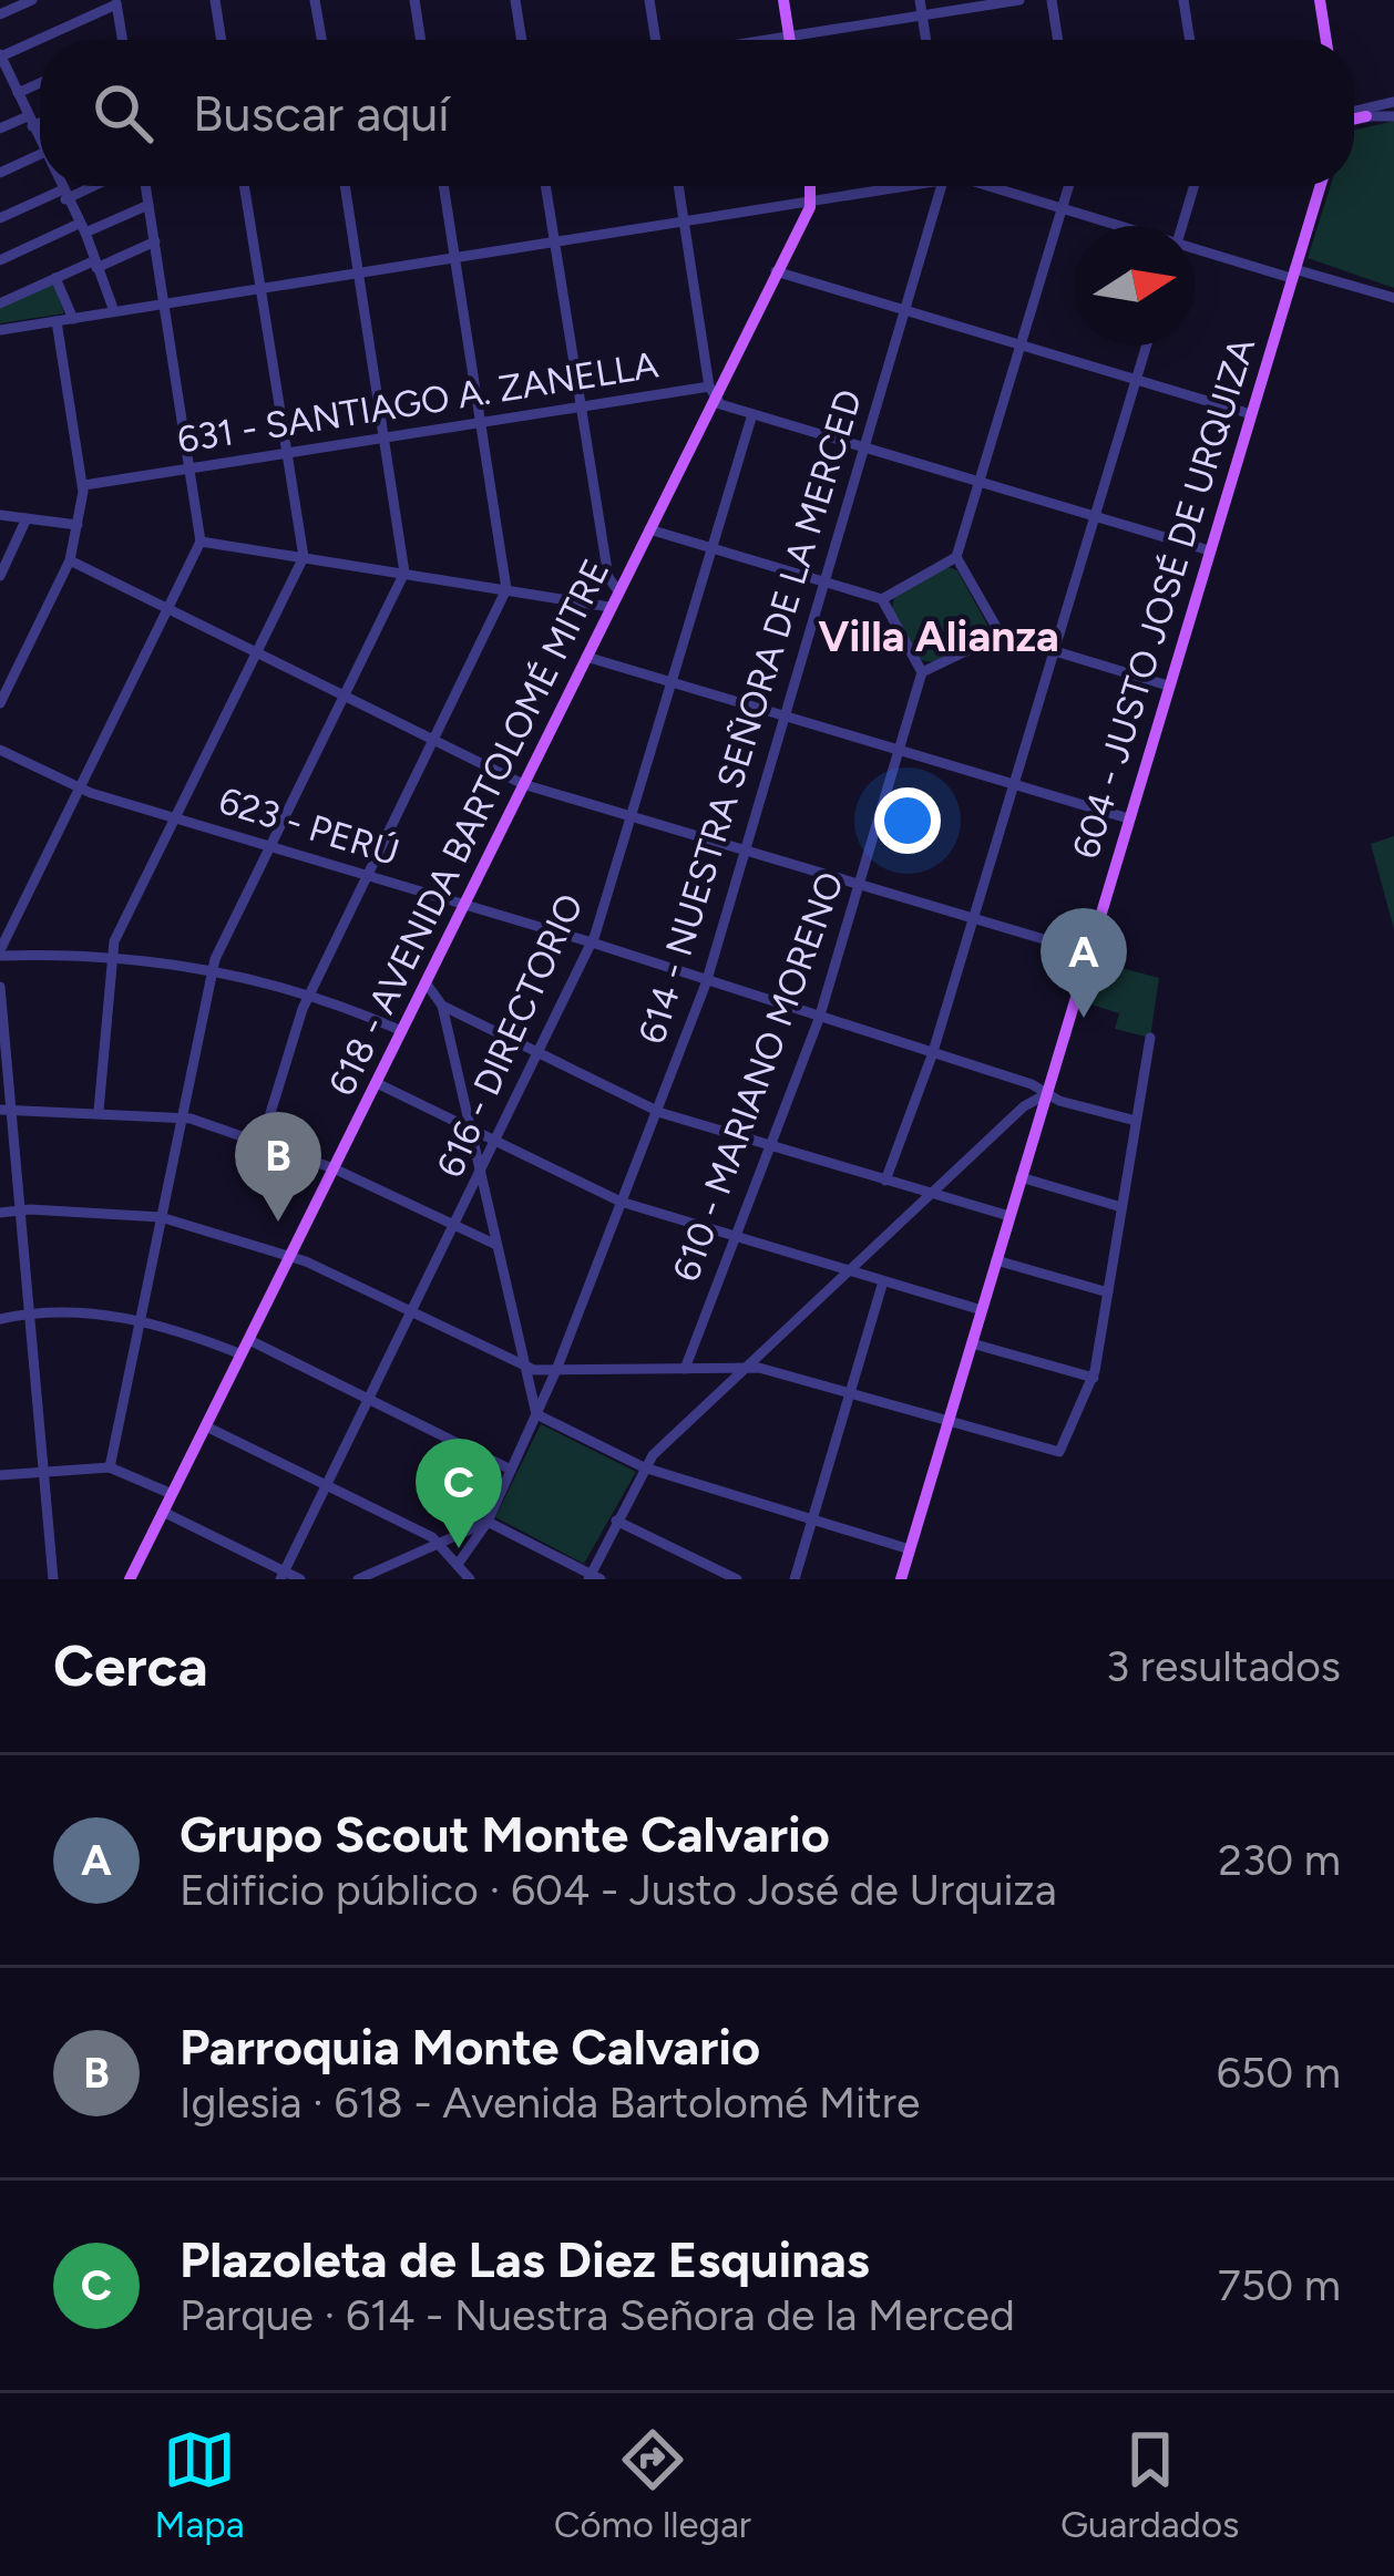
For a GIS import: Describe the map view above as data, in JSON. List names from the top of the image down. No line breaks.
{"streets":{"main road":["604 - JUSTO JOSÉ DE URQUIZA","618 - AVENIDA BARTOLOMÉ MITRE"],"street":["631 - SANTIAGO A. ZANELLA","614 - NUESTRA SEÑORA DE LA MERCED","623 - PERÚ","616 - DIRECTORIO","610 - MARIANO MORENO"]},"crossings":[["631 - SANTIAGO A. ZANELLA","604 - JUSTO JOSÉ DE URQUIZA"],["631 - SANTIAGO A. ZANELLA","614 - NUESTRA SEÑORA DE LA MERCED"],["631 - SANTIAGO A. ZANELLA","618 - AVENIDA BARTOLOMÉ MITRE"],["631 - SANTIAGO A. ZANELLA","616 - DIRECTORIO"],["604 - JUSTO JOSÉ DE URQUIZA","623 - PERÚ"],["614 - NUESTRA SEÑORA DE LA MERCED","623 - PERÚ"],["623 - PERÚ","618 - AVENIDA BARTOLOMÉ MITRE"],["623 - PERÚ","616 - DIRECTORIO"],["623 - PERÚ","610 - MARIANO MORENO"]],"districts":["Villa Alianza"],"north":"right","page":{"search":"Buscar aquí","pins":["A","B","C"],"heading":["Cerca","3 resultados"],"list":[{"mark":"A","name":"Grupo Scout Monte Calvario","note":"Edificio público · 604 - Justo José de Urquiza","value":"230 m"},{"mark":"B","name":"Parroquia Monte Calvario","note":"Iglesia · 618 - Avenida Bartolomé Mitre","value":"650 m"},{"mark":"C","name":"Plazoleta de Las Diez Esquinas","note":"Parque · 614 - Nuestra Señora de la Merced","value":"750 m"}],"nav":["Mapa","Cómo llegar","Guardados"]}}
